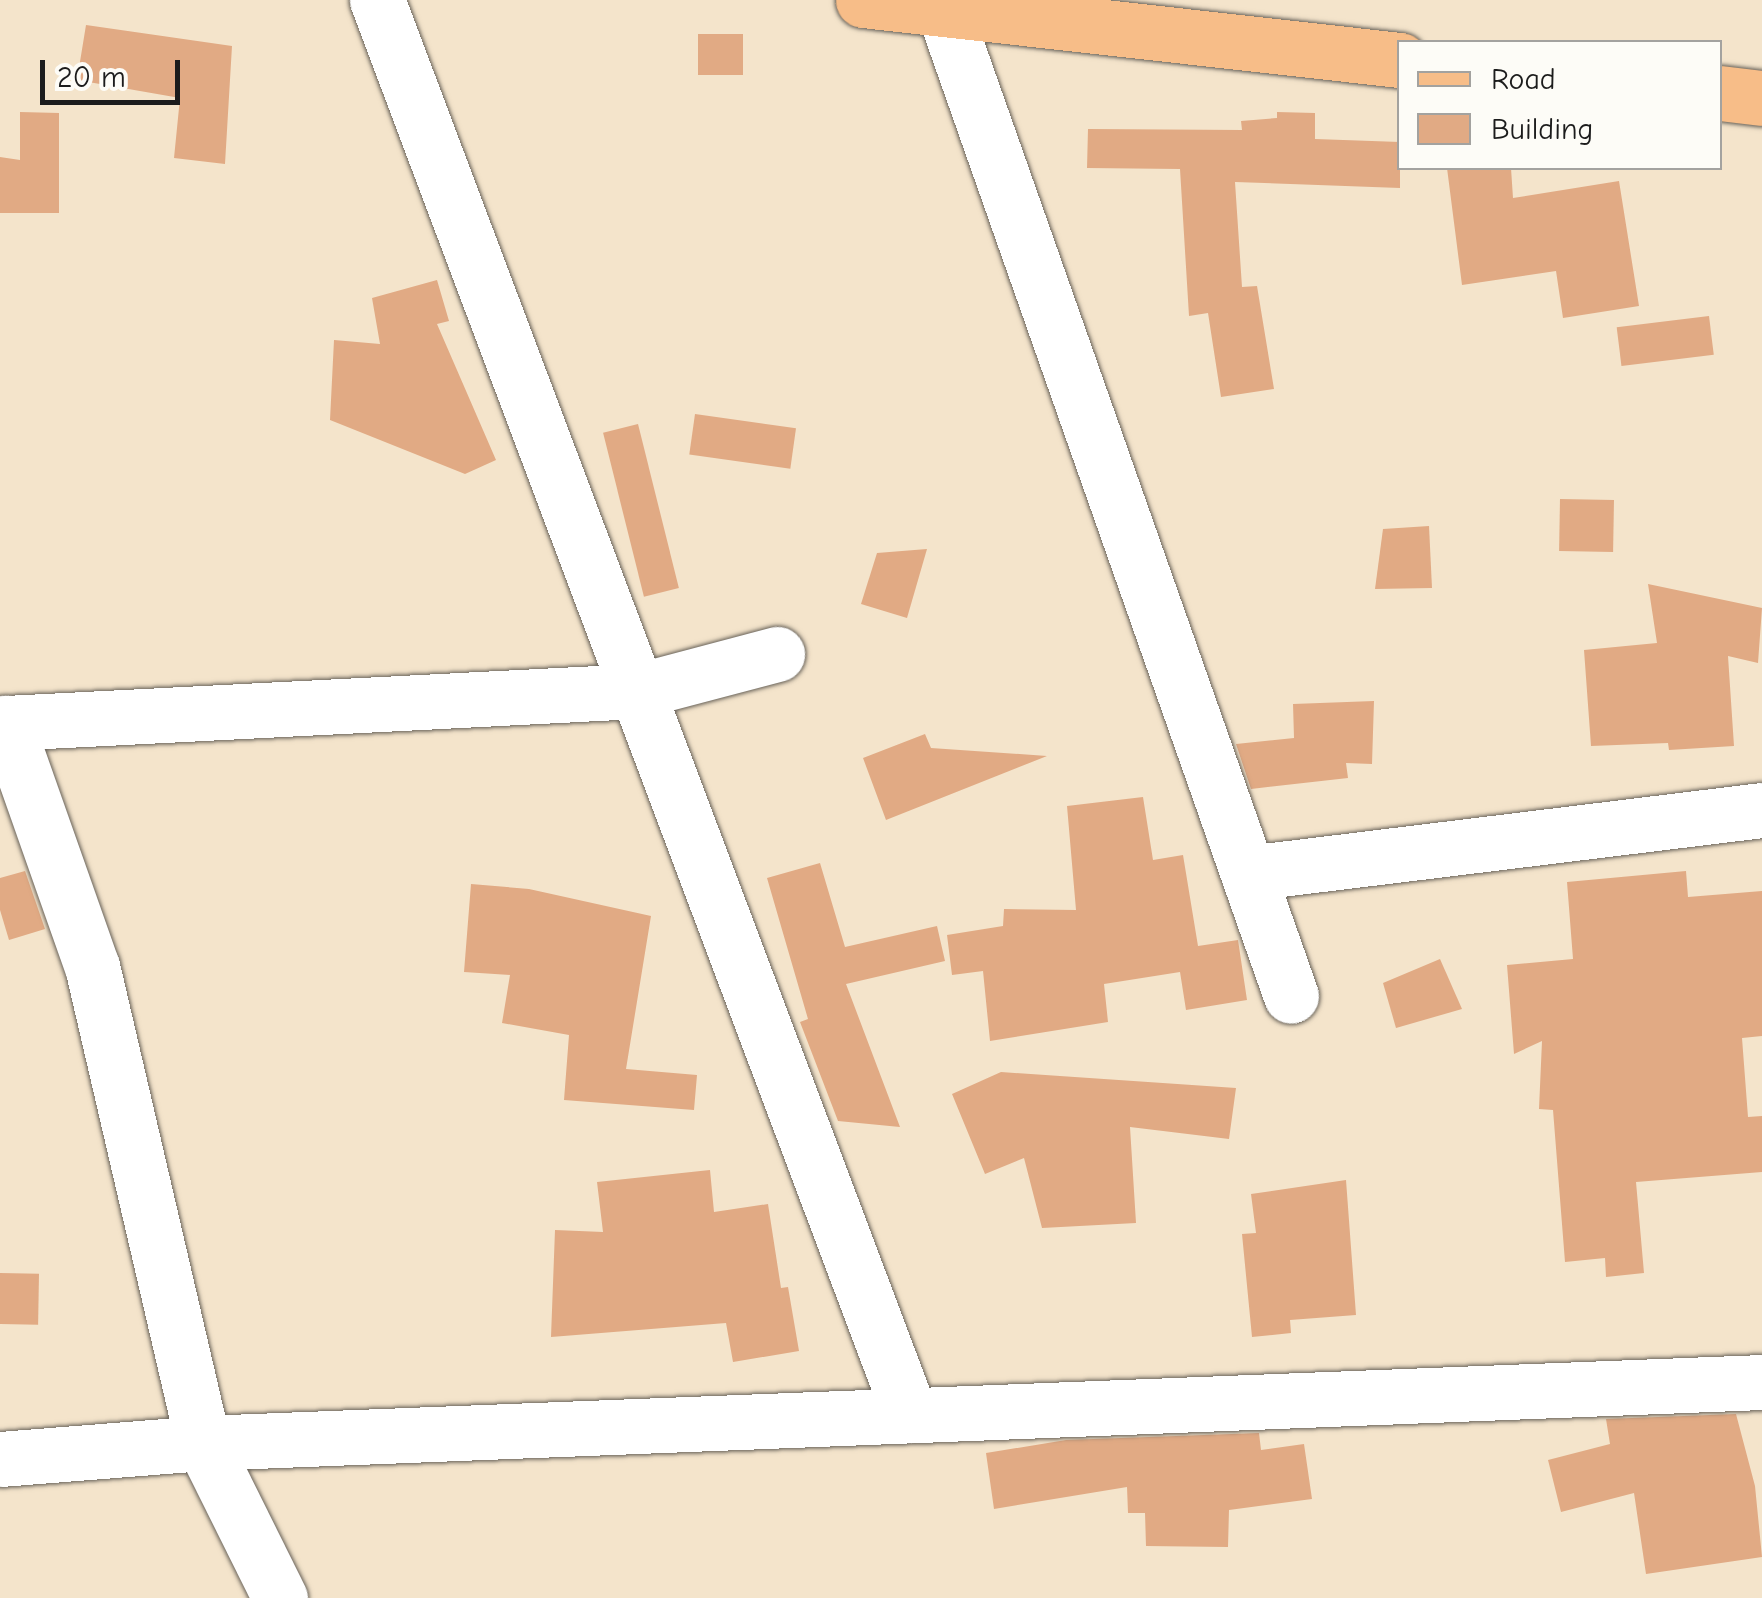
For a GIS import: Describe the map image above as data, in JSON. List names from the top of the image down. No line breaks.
{"legend":["Road","Building"],"scale_bar":"20 m"}
